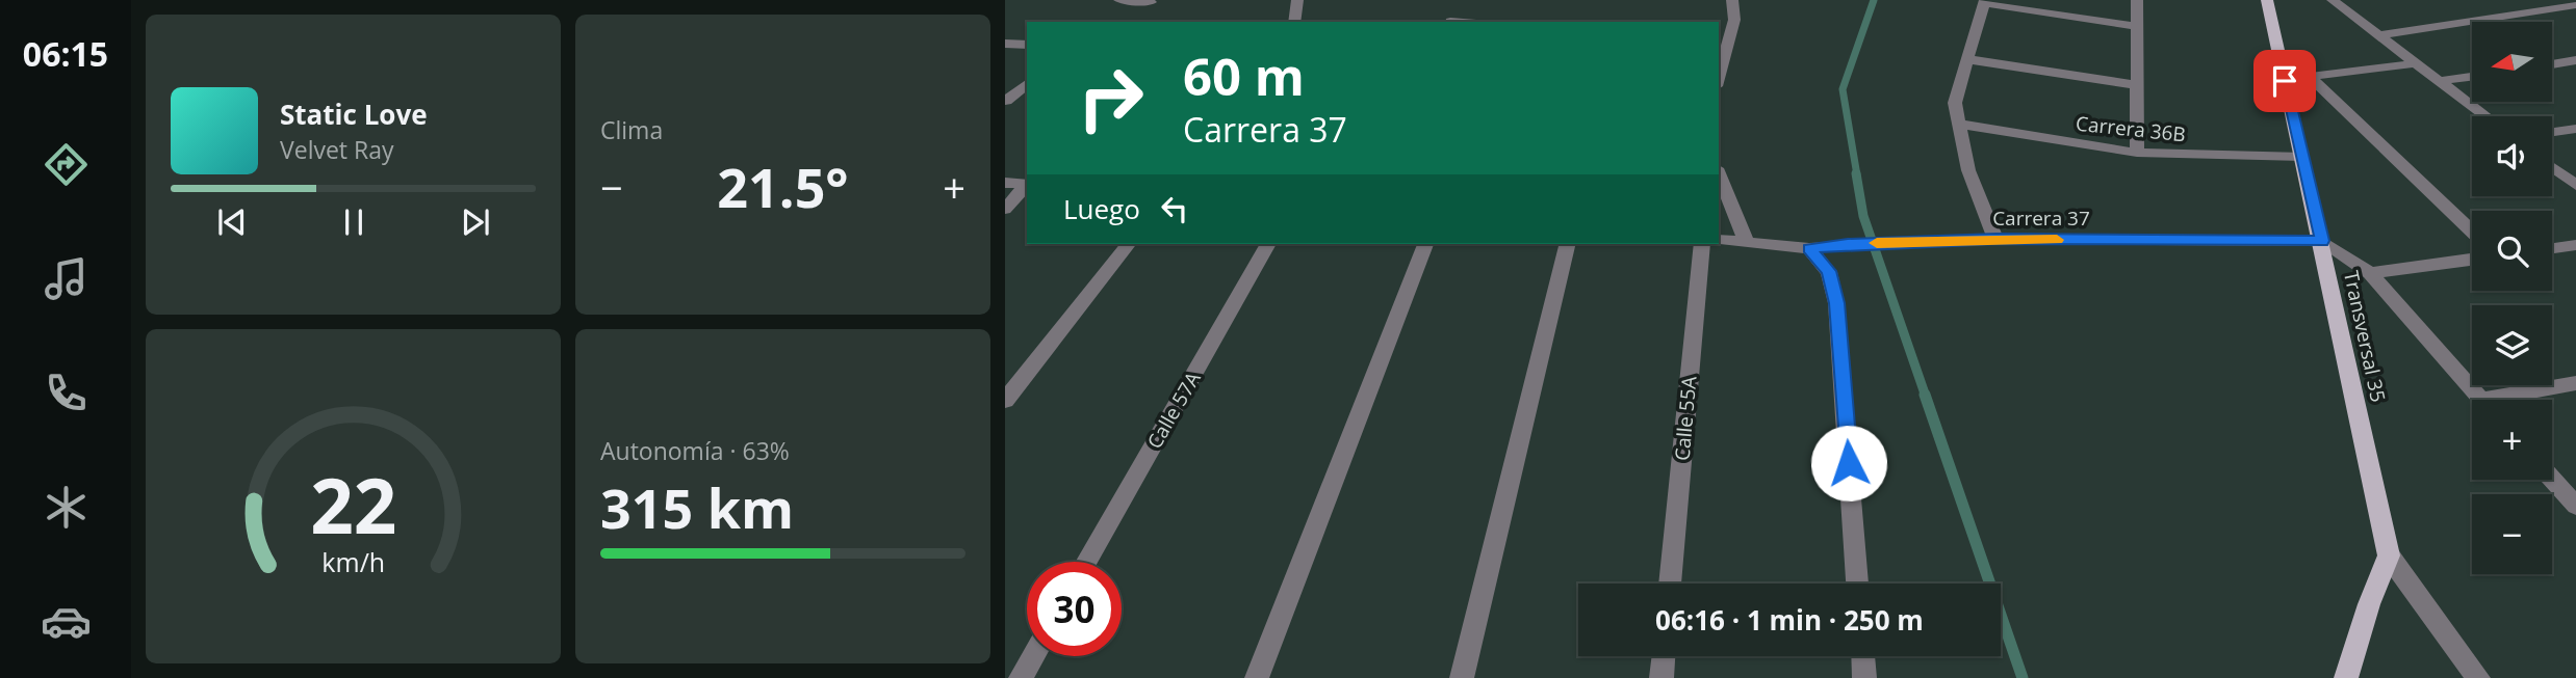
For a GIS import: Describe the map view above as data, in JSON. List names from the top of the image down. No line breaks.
{"streets":{"main road":["Transversal 35"],"street":["Carrera 36B","Carrera 37","Calle 57A","Calle 55A"]},"crossings":[["Carrera 36B","Transversal 35"],["Carrera 37","Transversal 35"]],"north":"left","page":{"tabs":"06:15","tile":["Clima",["Autonomía · 63%","315 km"]],"map_buttons":["+","−"],"turn":["60 m","Carrera 37"],"song":["Static Love","Velvet Ray"],"heat":["−","21.5°","+"],"then":"Luego","limit":"30","trip":"06:16 · 1 min · 250 m","gauge":["22","km/h"]}}
